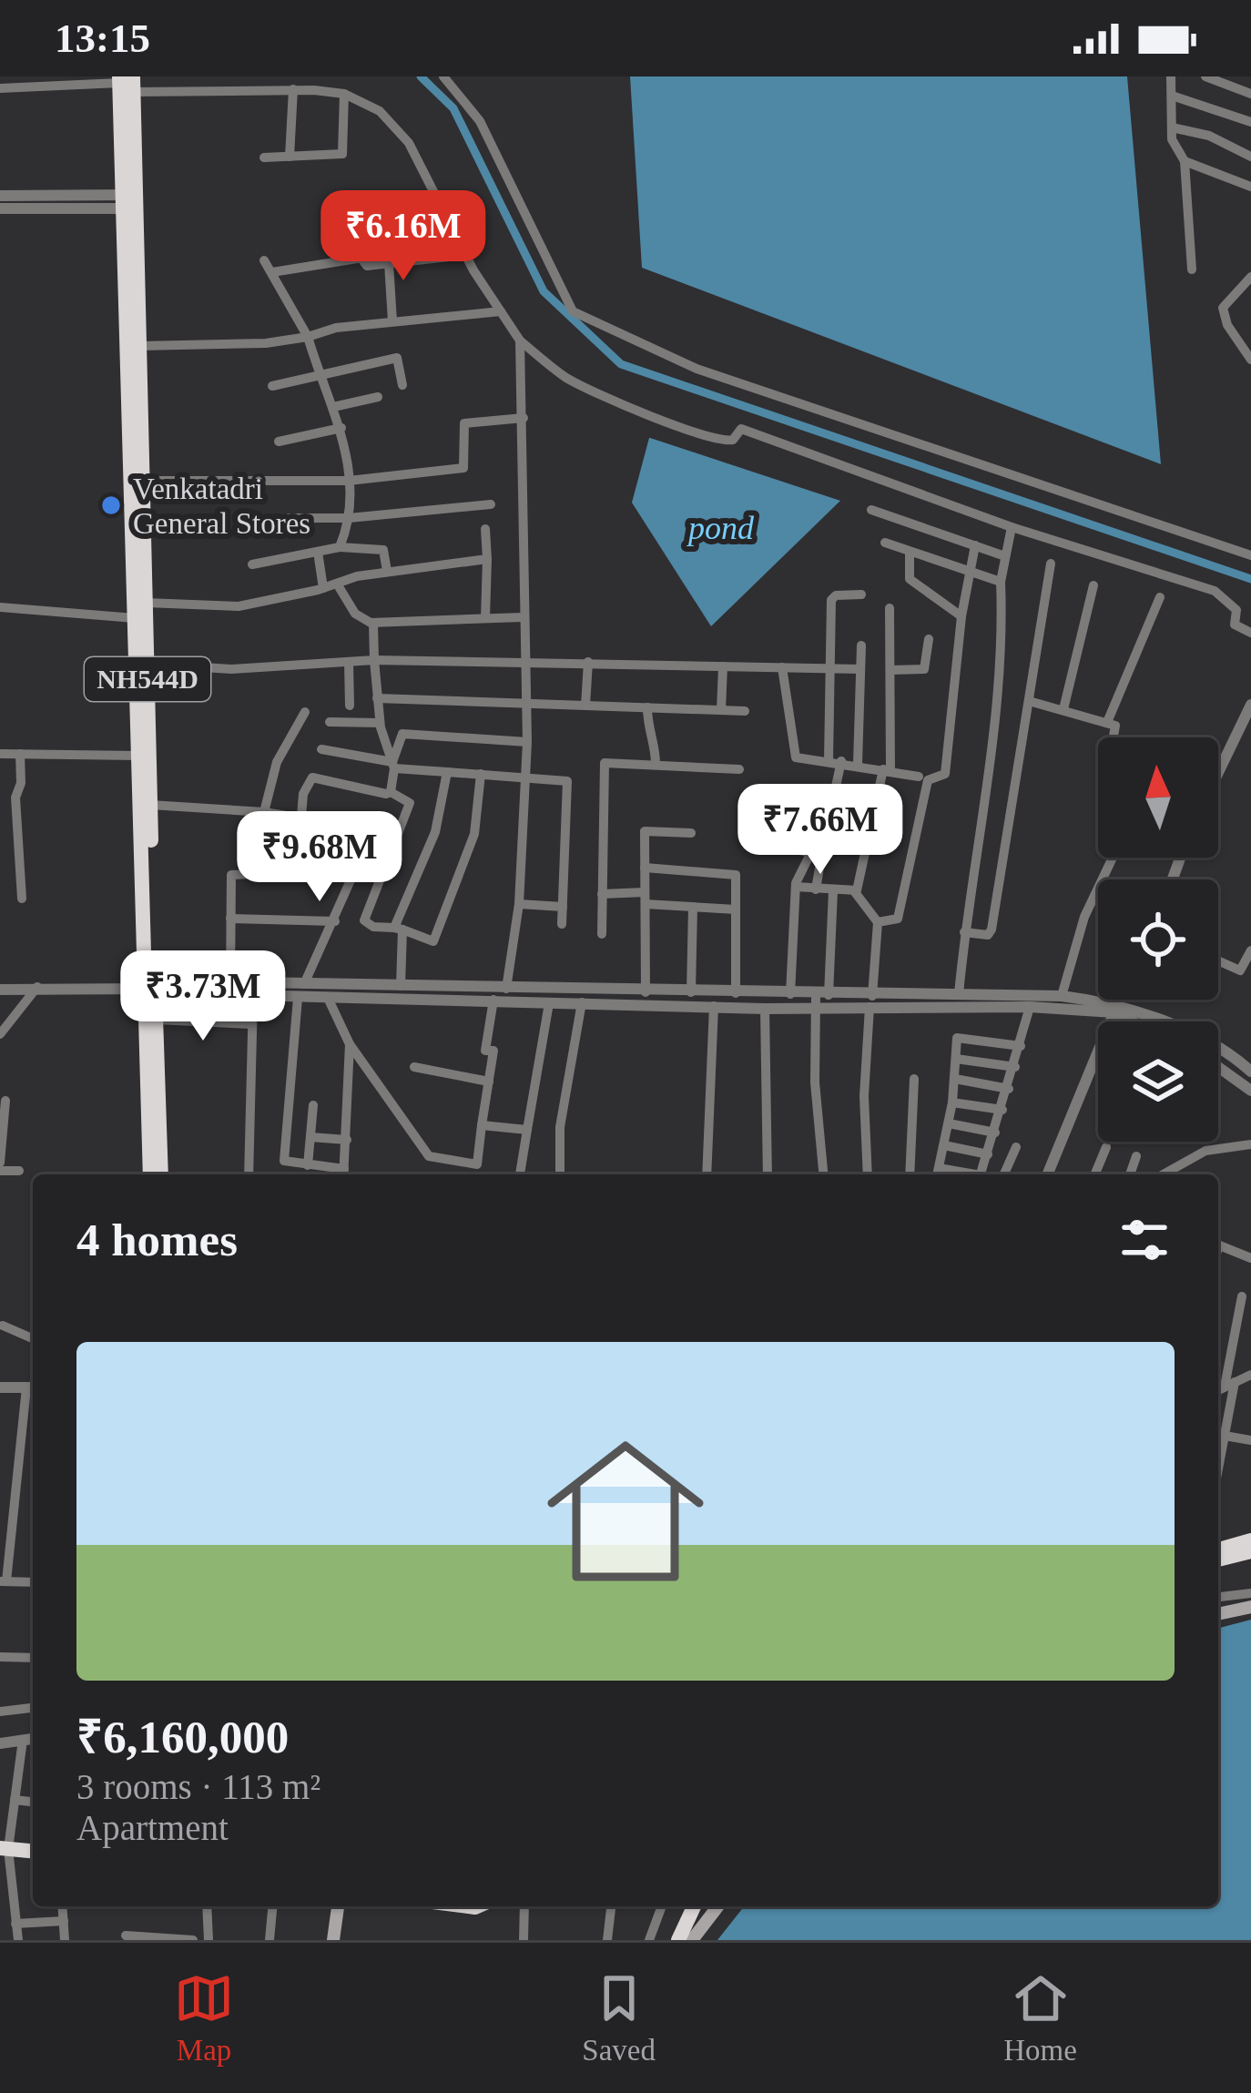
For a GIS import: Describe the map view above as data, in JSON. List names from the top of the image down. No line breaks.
{"streets":{"highway":["NH544D"]},"water":["pond"],"places":["Venkatadri General Stores"],"north":"top","page":{"status":"13:15","price":["₹6.16M","₹7.66M","₹9.68M","₹3.73M"],"heading":"4 homes","list":[{"name":"₹6,160,000","note":"3 rooms · 113 m² · Apartment"}],"tabs":["Map","Saved","Home"]}}
